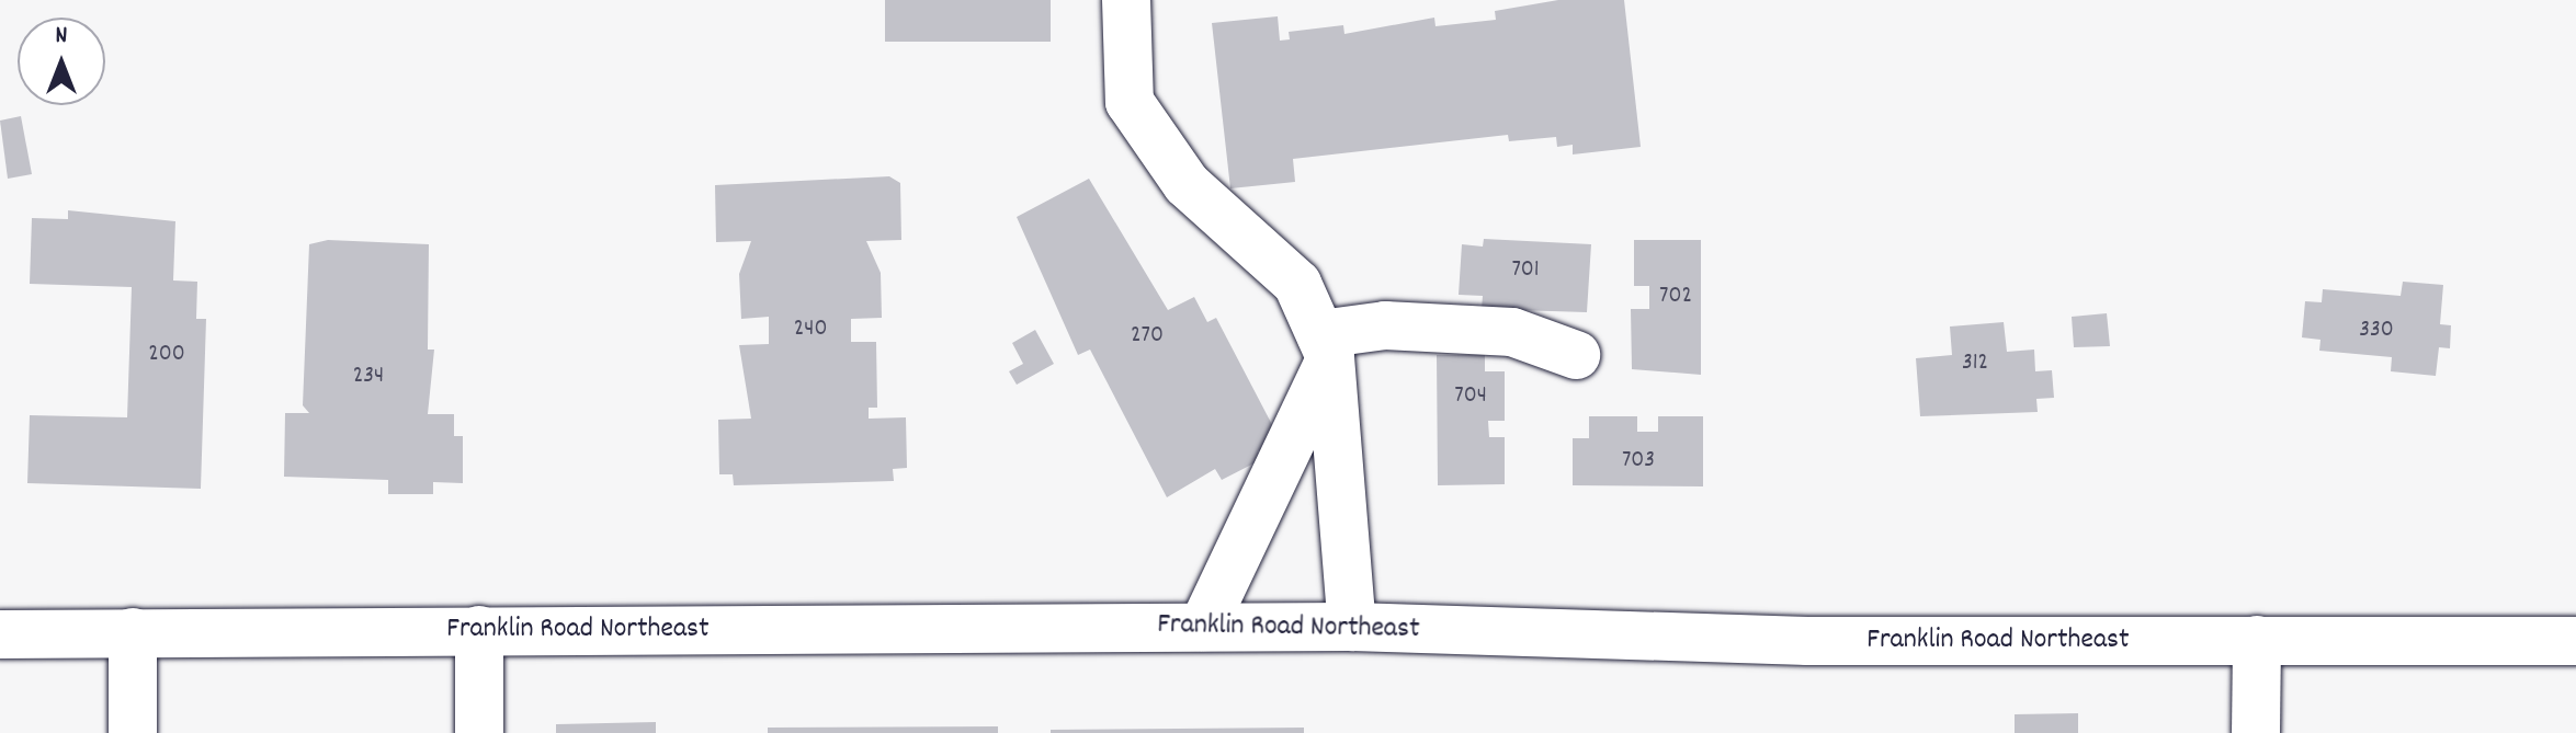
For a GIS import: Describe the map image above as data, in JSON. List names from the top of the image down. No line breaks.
{"streets":{"street":["Franklin Road Northeast"]},"house_numbers":["701","702","240","330","270","200","312","234","704","703"],"north":"top"}
